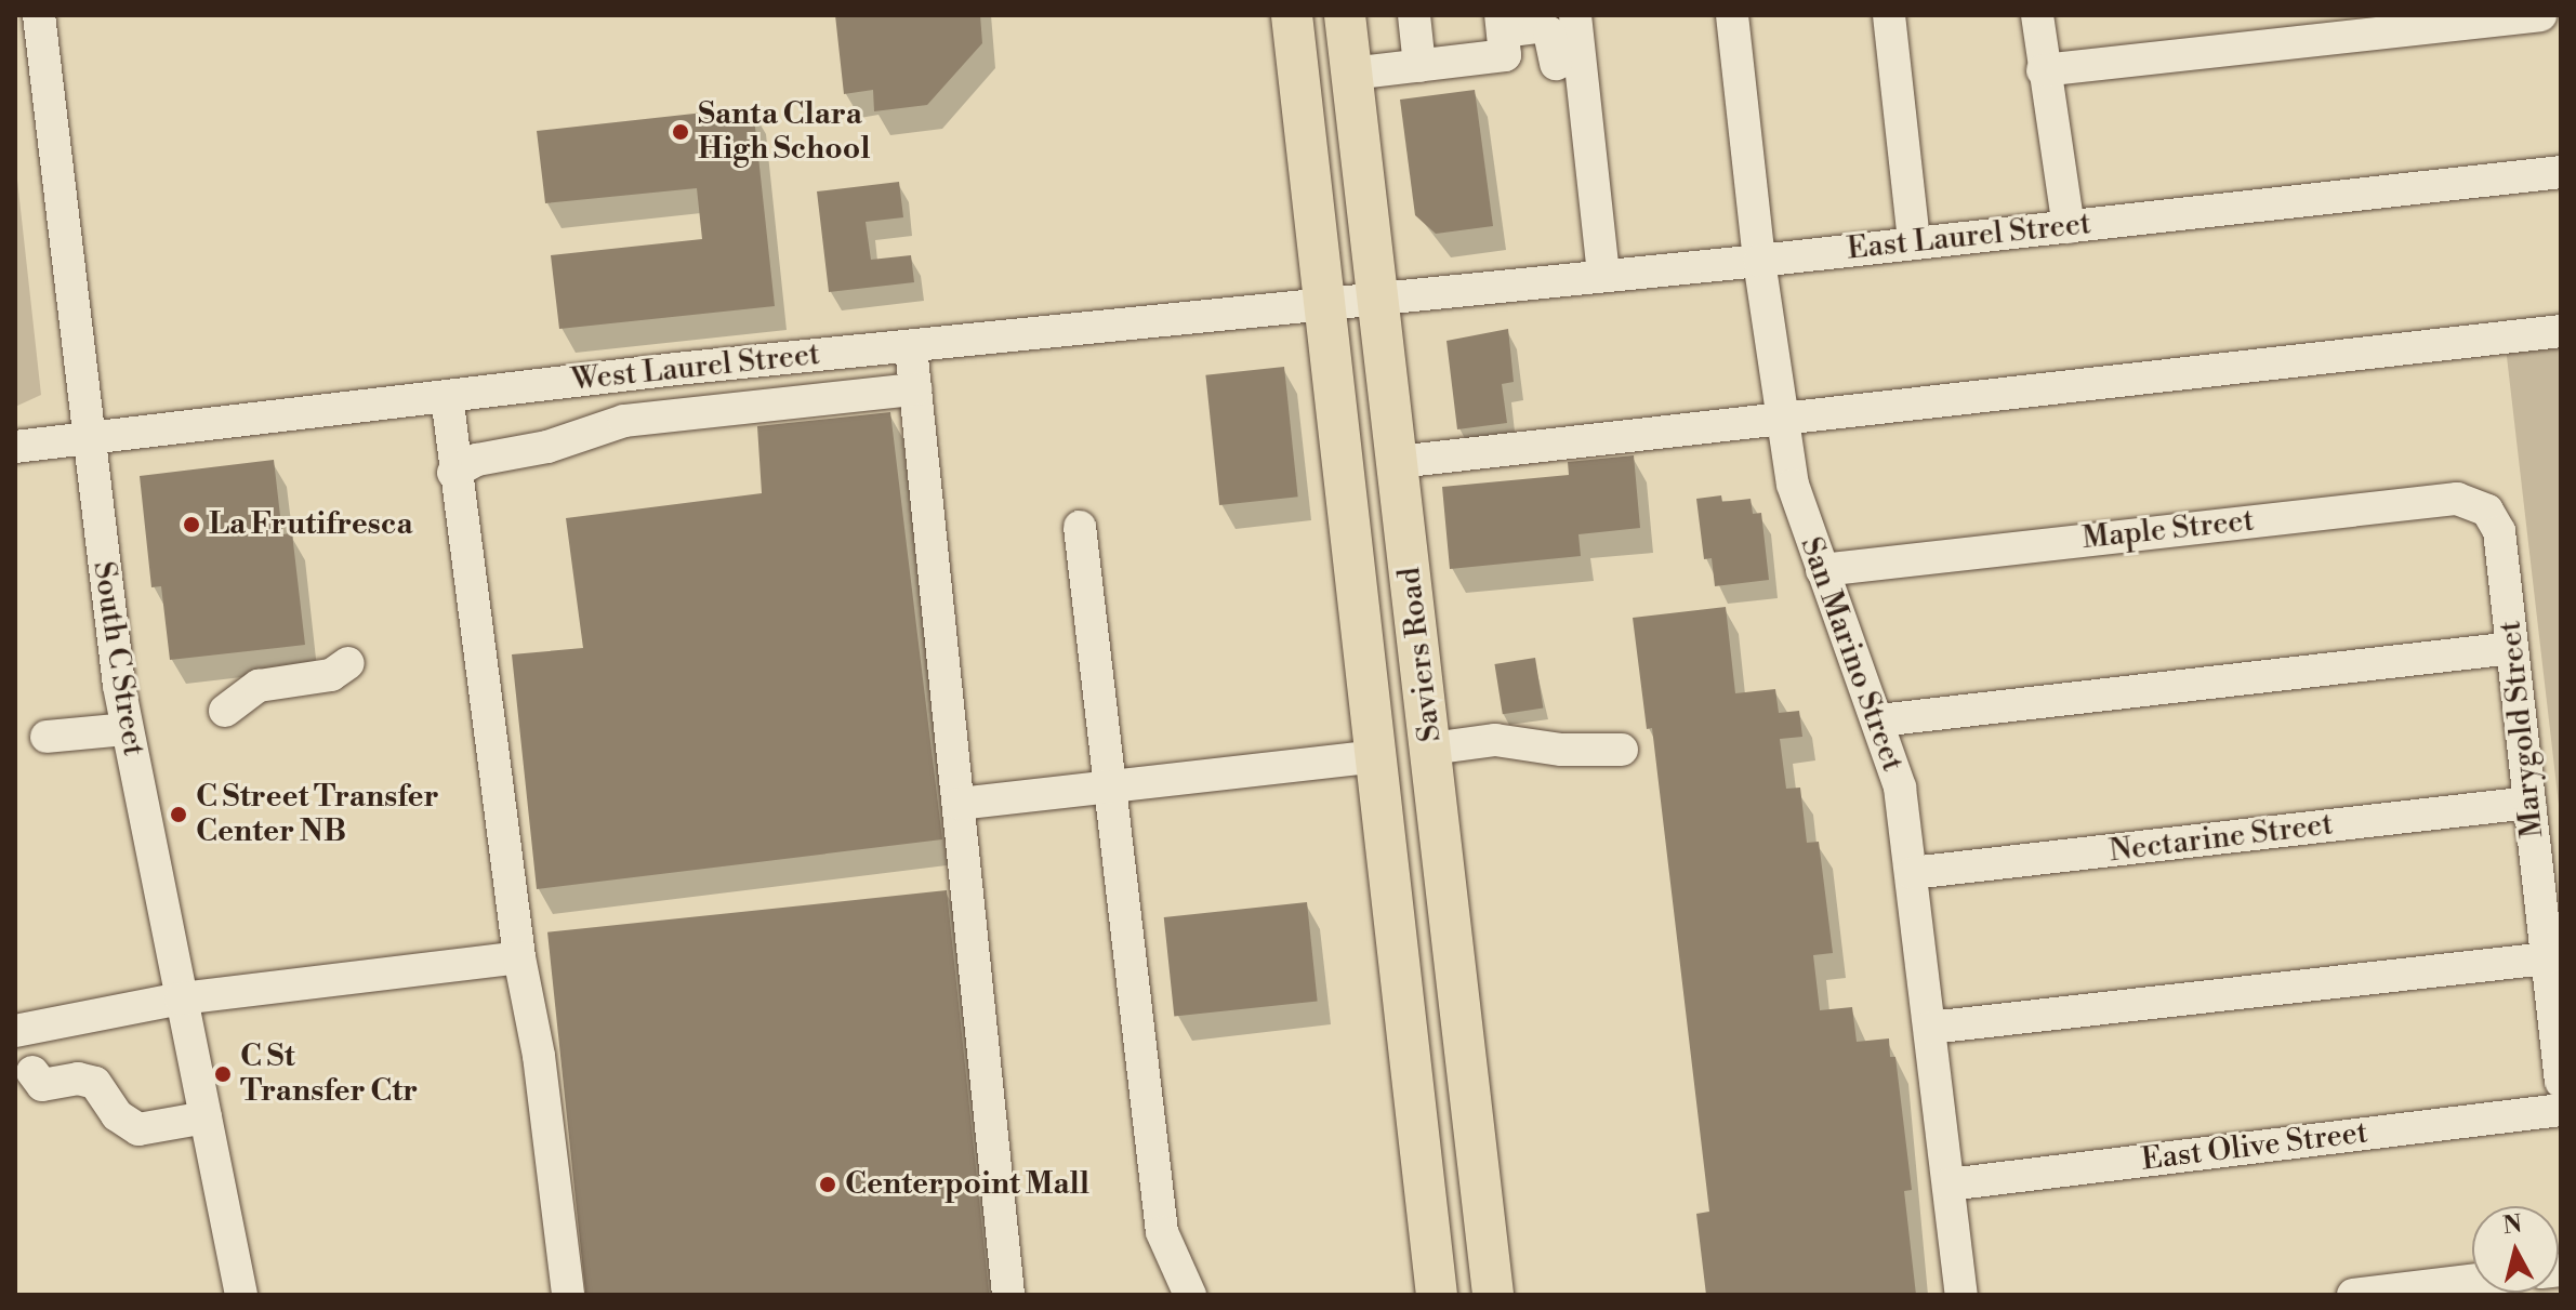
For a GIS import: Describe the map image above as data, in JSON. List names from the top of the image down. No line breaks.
{"streets":{"main road":["Saviers Road"],"street":["East Laurel Street","West Laurel Street","Maple Street","San Marino Street","South C Street","Marygold Street","Nectarine Street","East Olive Street"]},"crossings":[["East Laurel Street","West Laurel Street"],["East Laurel Street","Saviers Road"],["East Laurel Street","San Marino Street"],["West Laurel Street","Saviers Road"],["West Laurel Street","South C Street"],["Maple Street","San Marino Street"],["Maple Street","Marygold Street"],["San Marino Street","Nectarine Street"],["San Marino Street","East Olive Street"],["Marygold Street","Nectarine Street"]],"places":["Santa Clara High School","La Frutifresca","C Street Transfer Center NB","C St Transfer Ctr","Centerpoint Mall"],"north":"top"}
